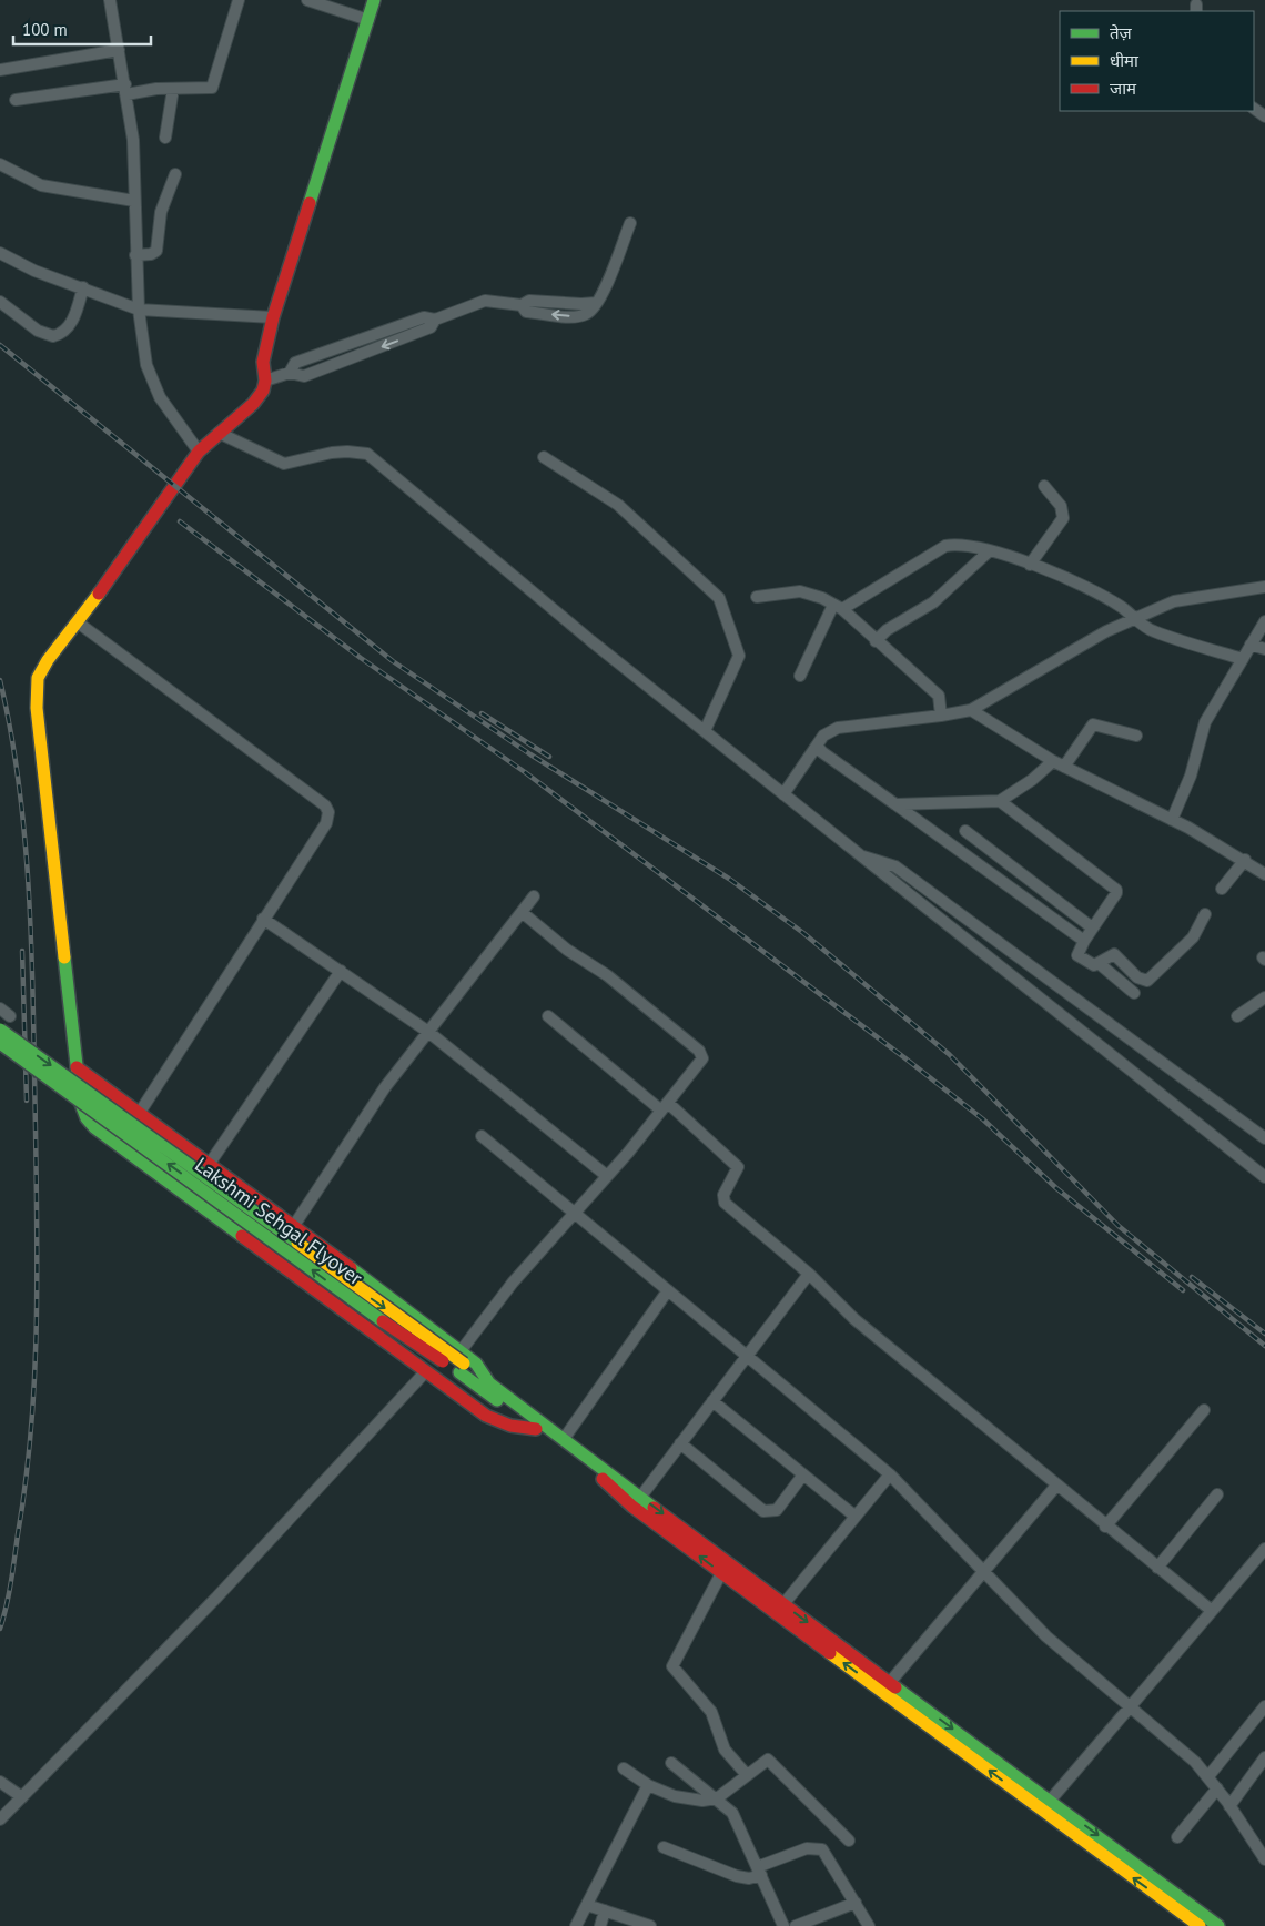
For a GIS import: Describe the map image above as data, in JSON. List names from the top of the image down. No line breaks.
{"streets":{"main road":["Lakshmi Sehgal Flyover"]},"legend":["तेज़","धीमा","जाम"],"scale_bar":"100 m"}
